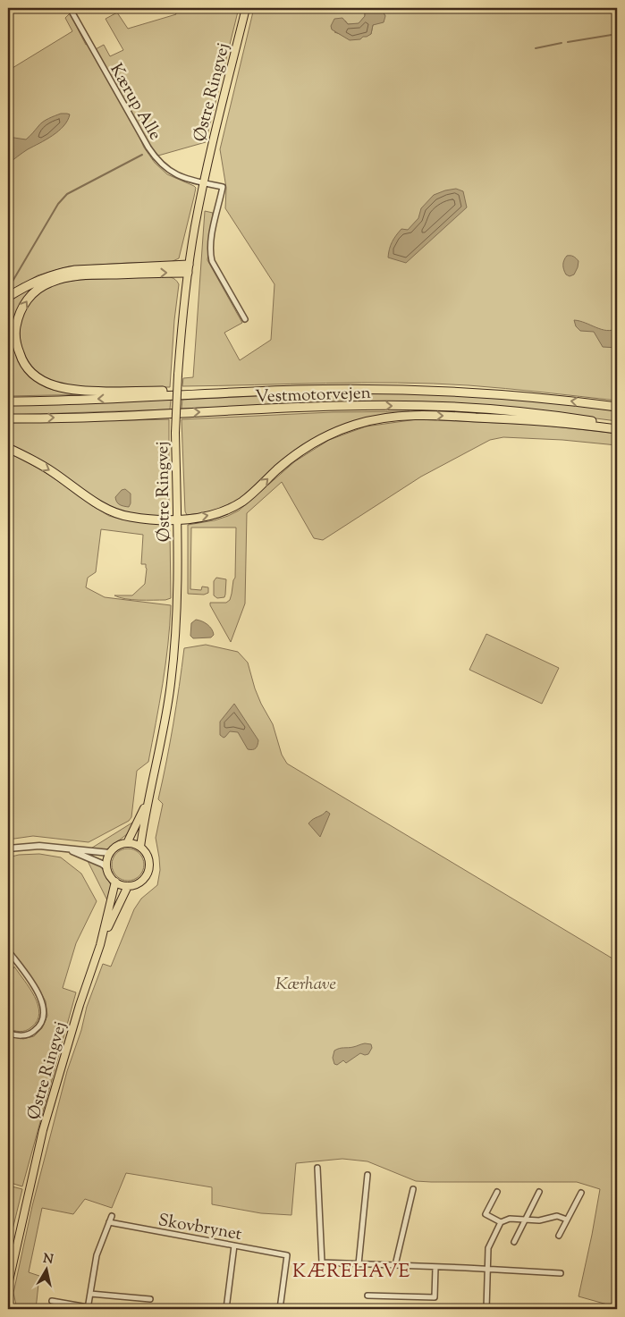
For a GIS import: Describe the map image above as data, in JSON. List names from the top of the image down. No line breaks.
{"streets":{"highway":["Vestmotorvejen"],"main road":["Østre Ringvej"],"street":["Kærup Alle","Skovbrynet"]},"crossings":[["Østre Ringvej","Kærup Alle"]],"districts":["KÆREHAVE"],"parks":["Kærhave"],"north":"top"}
